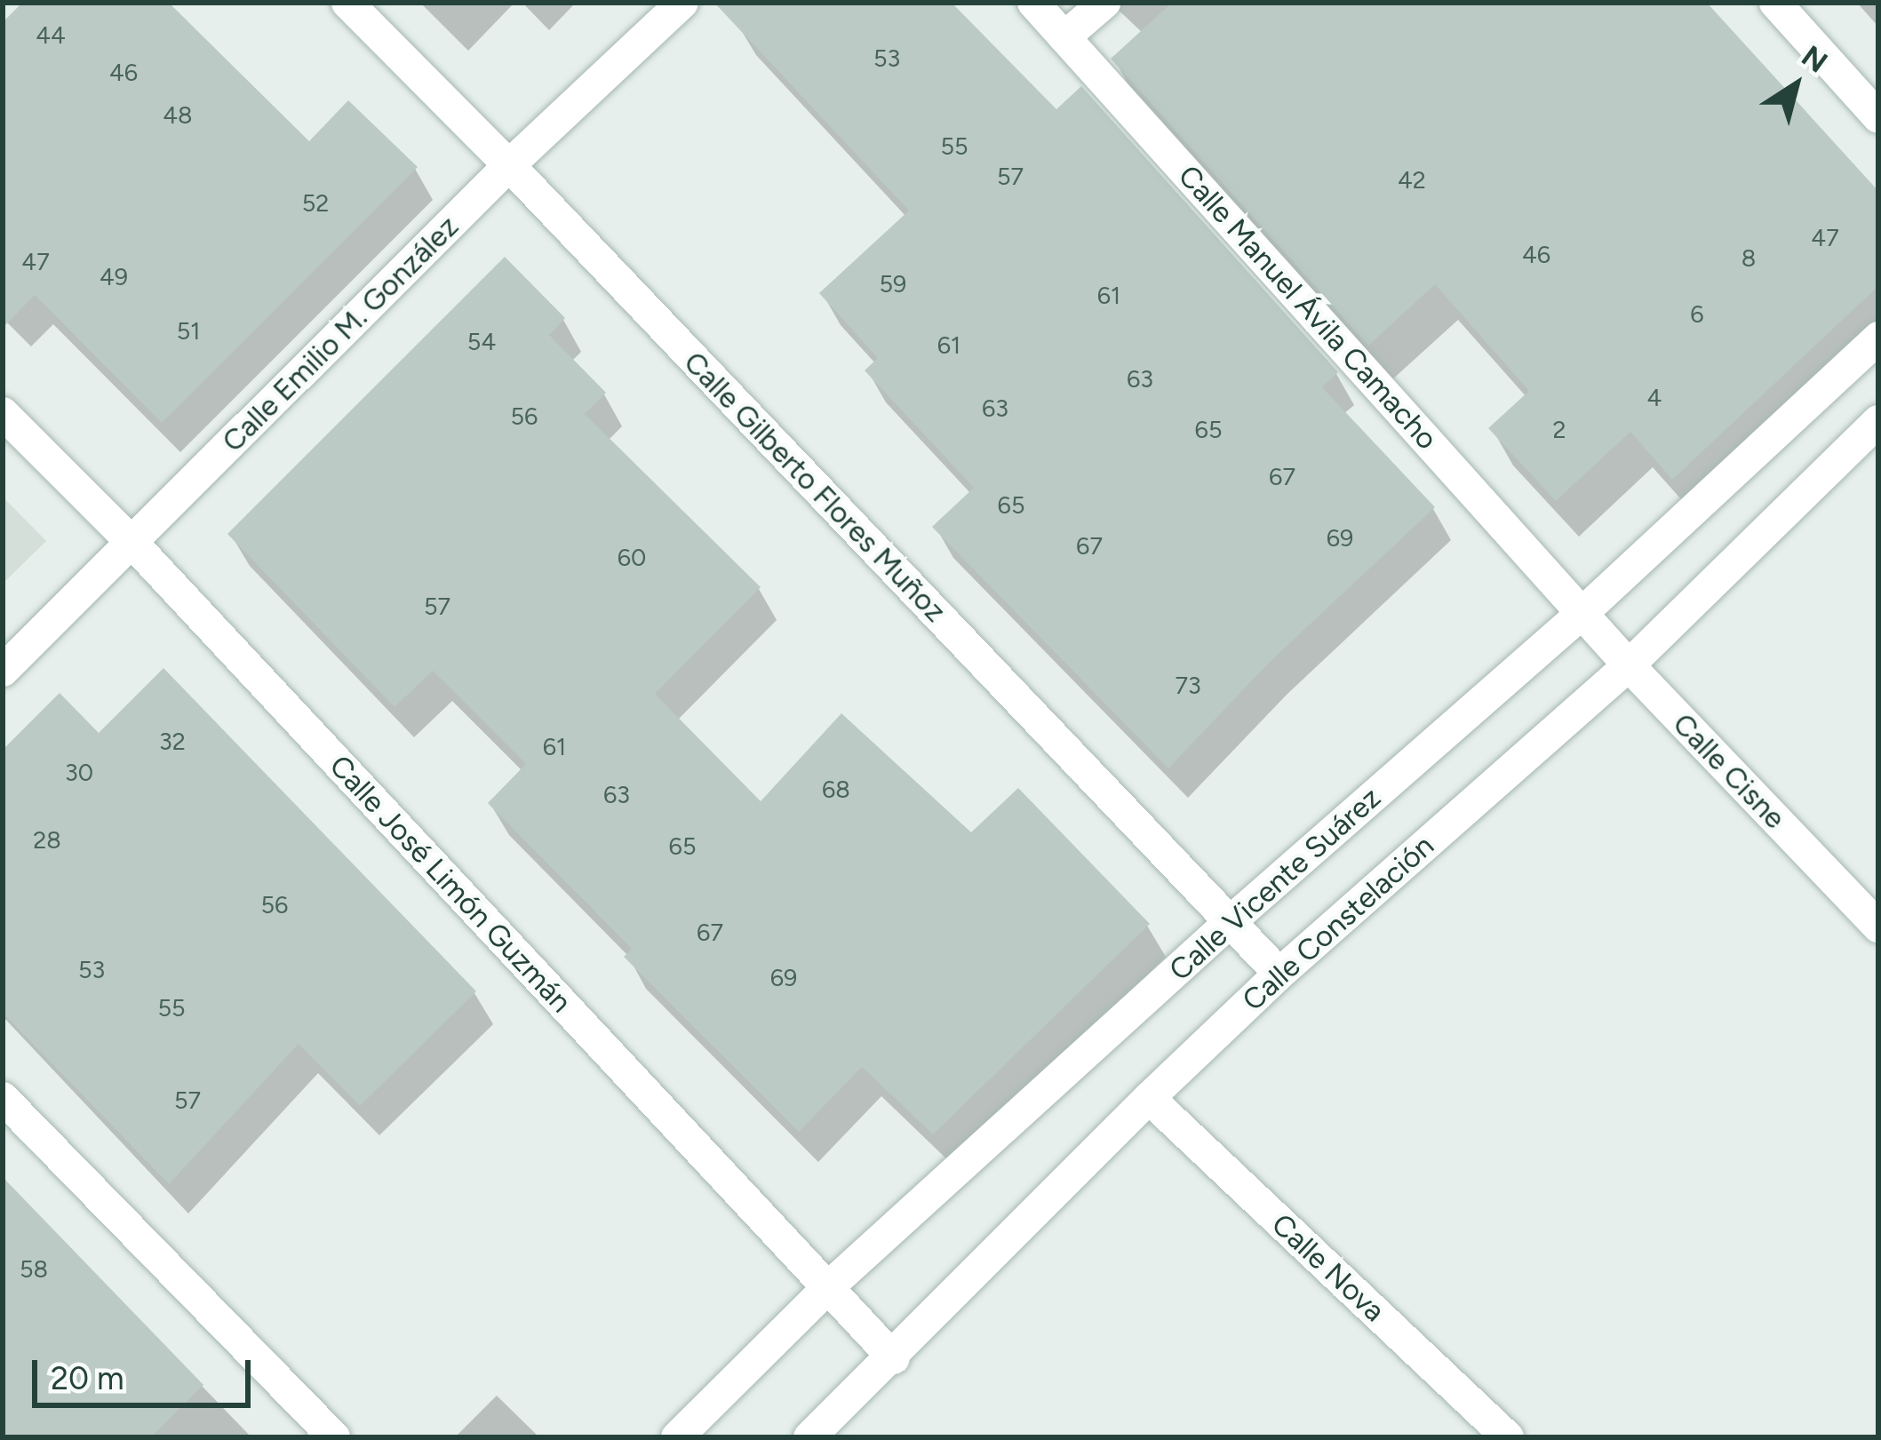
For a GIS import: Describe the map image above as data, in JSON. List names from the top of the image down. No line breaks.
{"streets":{"street":["Calle Manuel Ávila Camacho","Calle Emilio M. González","Calle Gilberto Flores Muñoz","Calle Cisne","Calle José Limón Guzmán","Calle Vicente Suárez","Calle Constelación","Calle Nova"]},"crossings":[["Calle Manuel Ávila Camacho","Calle Cisne"],["Calle Manuel Ávila Camacho","Calle Vicente Suárez"],["Calle Emilio M. González","Calle Gilberto Flores Muñoz"],["Calle Emilio M. González","Calle José Limón Guzmán"],["Calle Gilberto Flores Muñoz","Calle Vicente Suárez"],["Calle Gilberto Flores Muñoz","Calle Constelación"],["Calle Cisne","Calle Vicente Suárez"],["Calle Cisne","Calle Constelación"],["Calle José Limón Guzmán","Calle Vicente Suárez"],["Calle José Limón Guzmán","Calle Constelación"],["Calle Constelación","Calle Nova"]],"house_numbers":["44","53","46","48","55","57","42","52","47","46","8","47","49","59","61","6","51","54","61","63","4","63","56","65","2","67","65","69","67","60","57","73","32","61","30","68","63","28","65","56","67","53","69","55","57","58"],"scale_bar":"20 m","north":"top right"}
